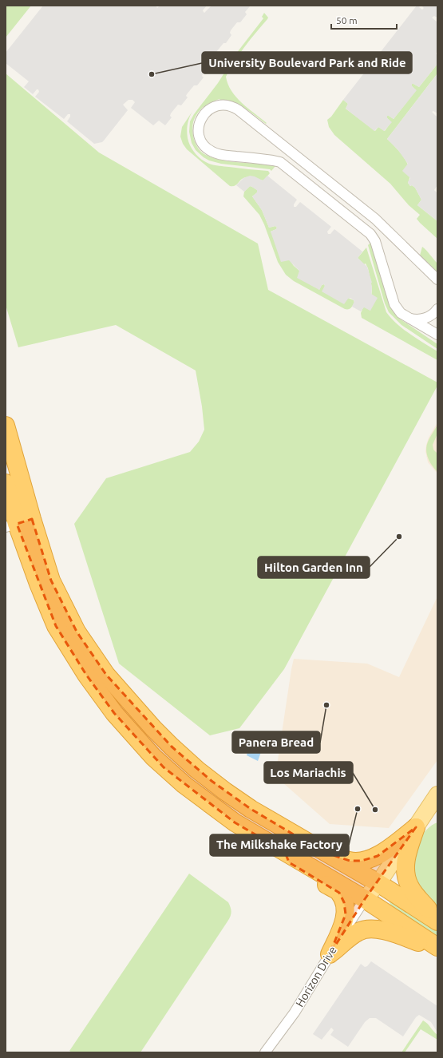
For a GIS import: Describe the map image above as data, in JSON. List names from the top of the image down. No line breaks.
{"streets":{"street":["Horizon Drive"]},"places":["University Boulevard Park and Ride","Hilton Garden Inn","Panera Bread","The Milkshake Factory","Los Mariachis"],"scale_bar":"50 m"}
